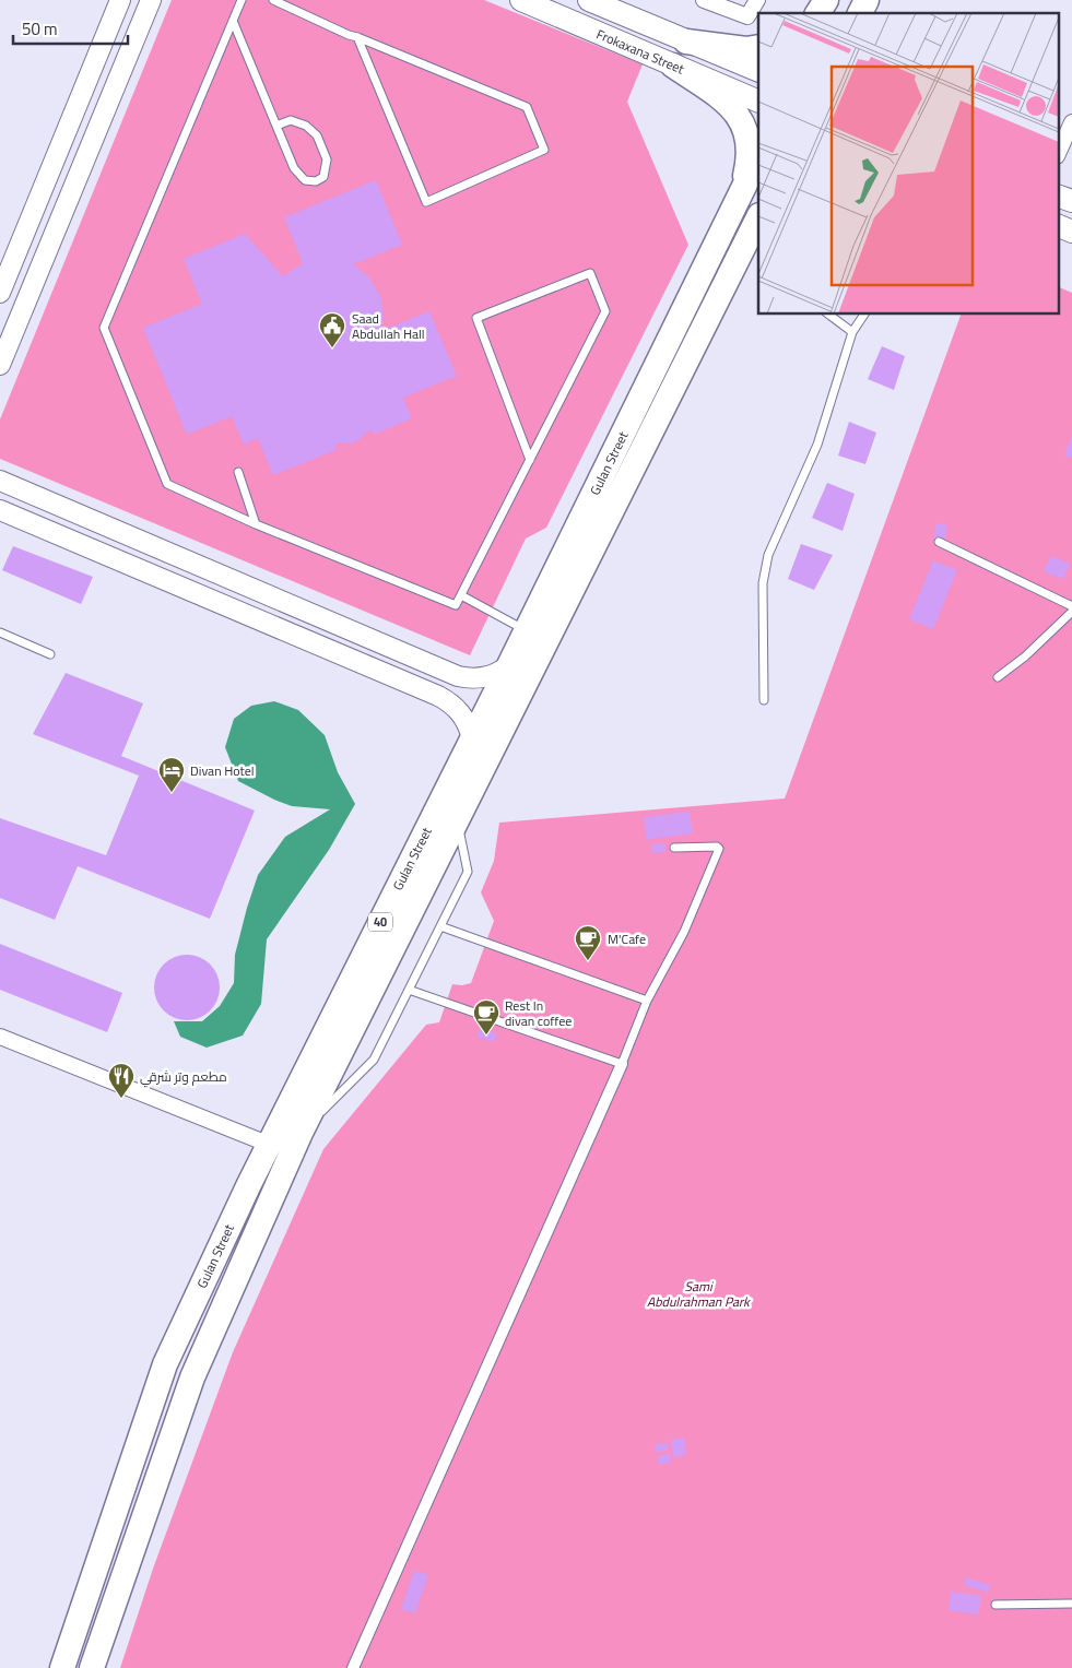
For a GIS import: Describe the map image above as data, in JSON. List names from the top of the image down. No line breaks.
{"streets":{"main road":["Frokaxana Street","Gulan Street","40"]},"parks":["Sami Abdulrahman Park"],"places":{"public building":["Saad Abdullah Hall"],"hotel":["Divan Hotel"],"cafe":["M'Cafe","Rest In divan coffee"],"restaurant":["مطعم وتر شرقي"]},"scale_bar":"50 m"}
